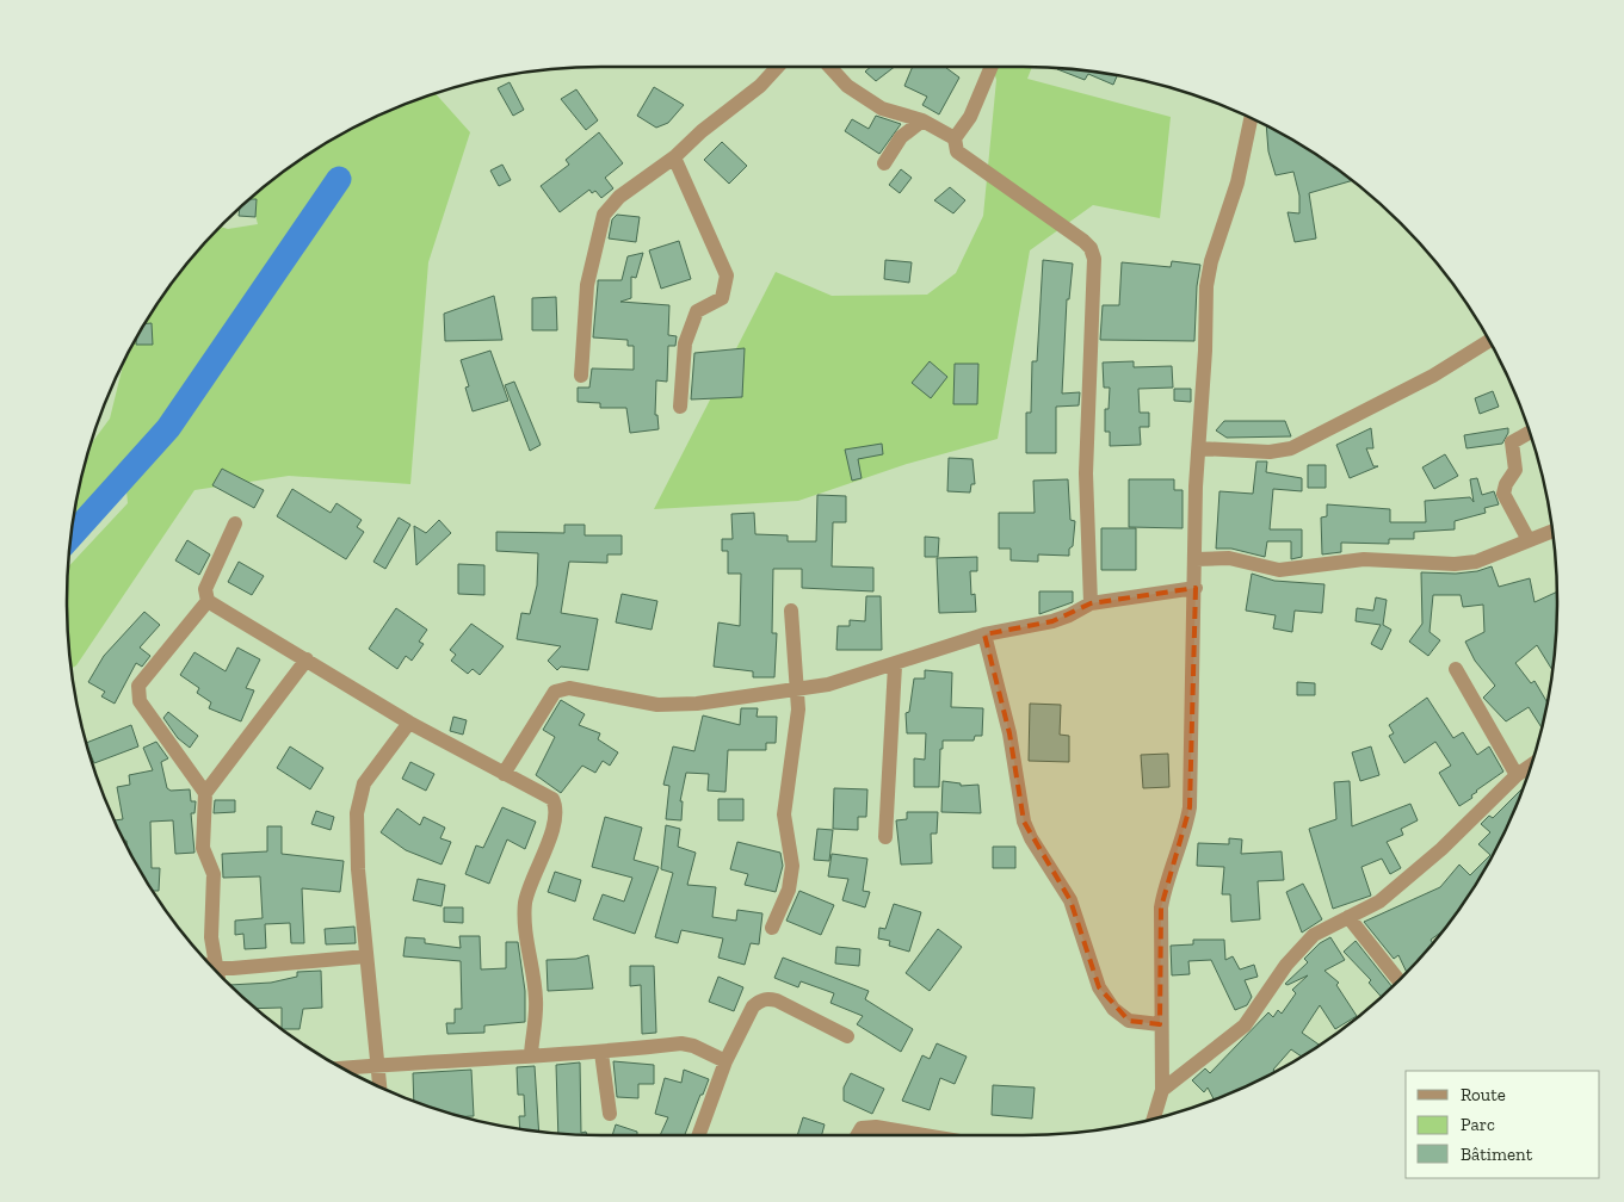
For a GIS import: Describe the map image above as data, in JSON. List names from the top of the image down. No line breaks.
{"legend":["Route","Parc","Bâtiment"]}
